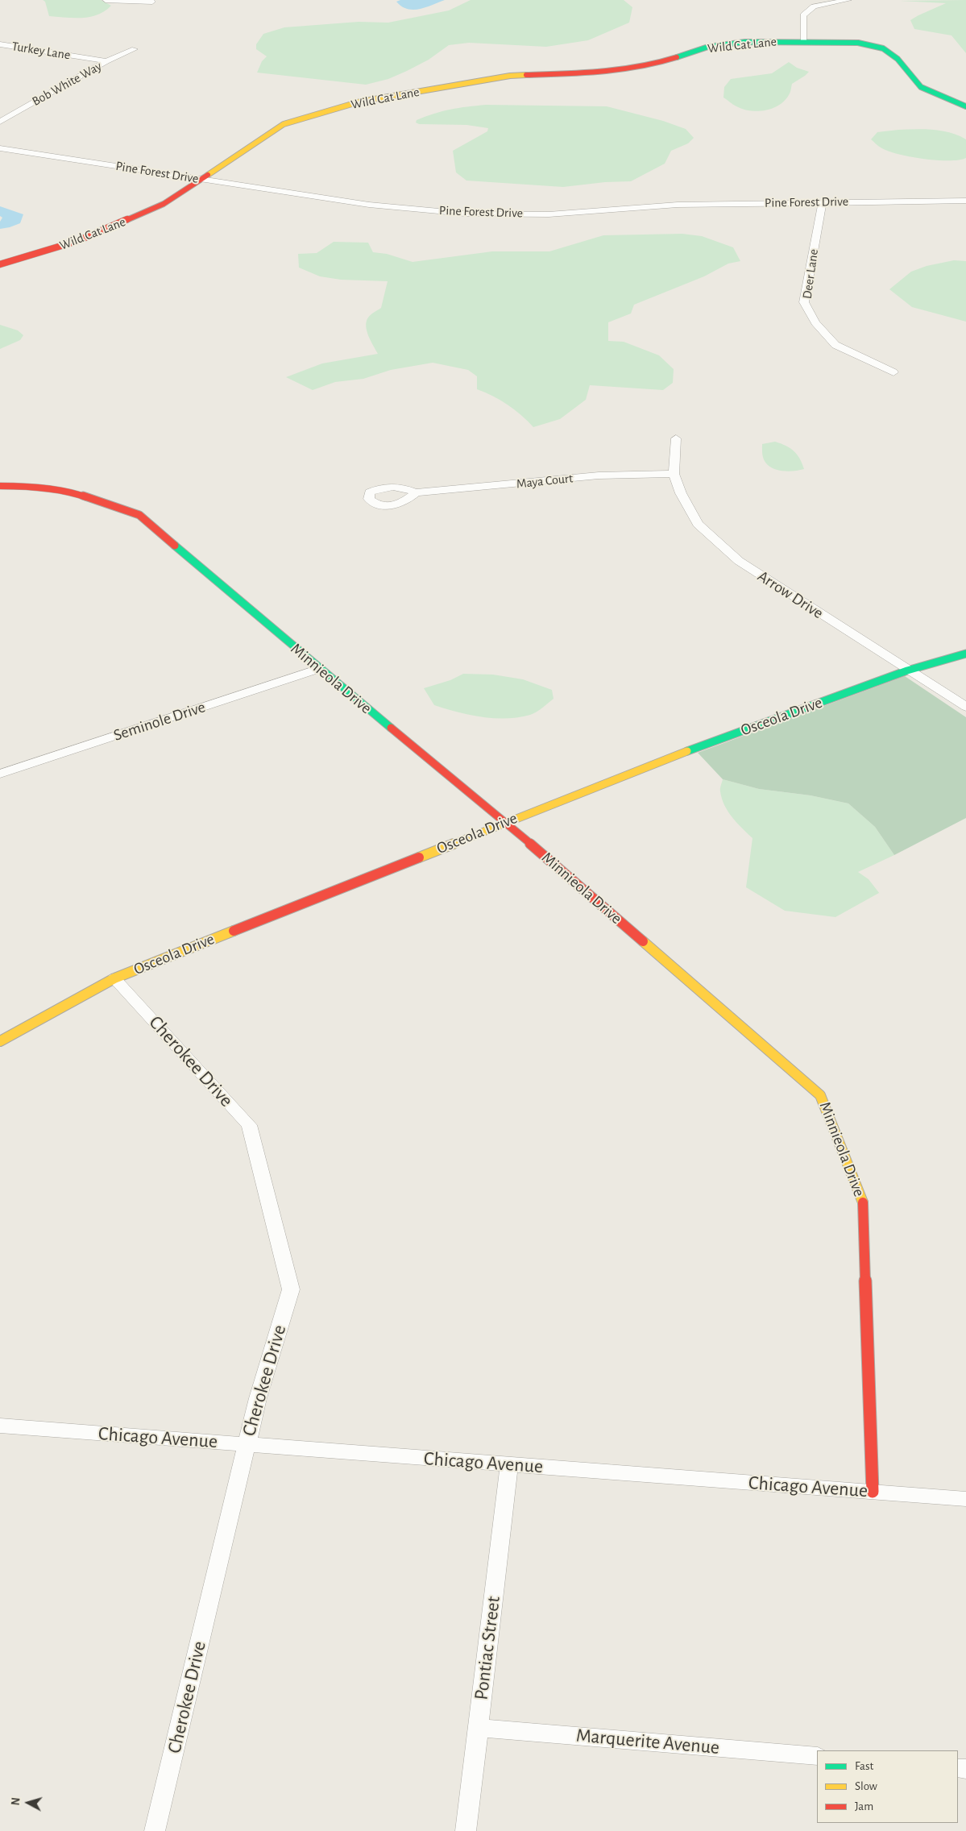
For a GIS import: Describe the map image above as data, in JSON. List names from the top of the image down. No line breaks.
{"streets":{"street":["Wild Cat Lane","Turkey Lane","Bob White Way","Pine Forest Drive","Deer Lane","Maya Court","Arrow Drive","Minnieola Drive","Osceola Drive","Seminole Drive","Cherokee Drive","Chicago Avenue","Pontiac Street","Marquerite Avenue"]},"crossings":[["Wild Cat Lane","Pine Forest Drive"],["Turkey Lane","Bob White Way"],["Pine Forest Drive","Deer Lane"],["Maya Court","Arrow Drive"],["Arrow Drive","Osceola Drive"],["Minnieola Drive","Osceola Drive"],["Minnieola Drive","Seminole Drive"],["Minnieola Drive","Chicago Avenue"],["Osceola Drive","Cherokee Drive"],["Cherokee Drive","Chicago Avenue"],["Chicago Avenue","Pontiac Street"],["Pontiac Street","Marquerite Avenue"]],"legend":["Fast","Slow","Jam"],"north":"left"}
